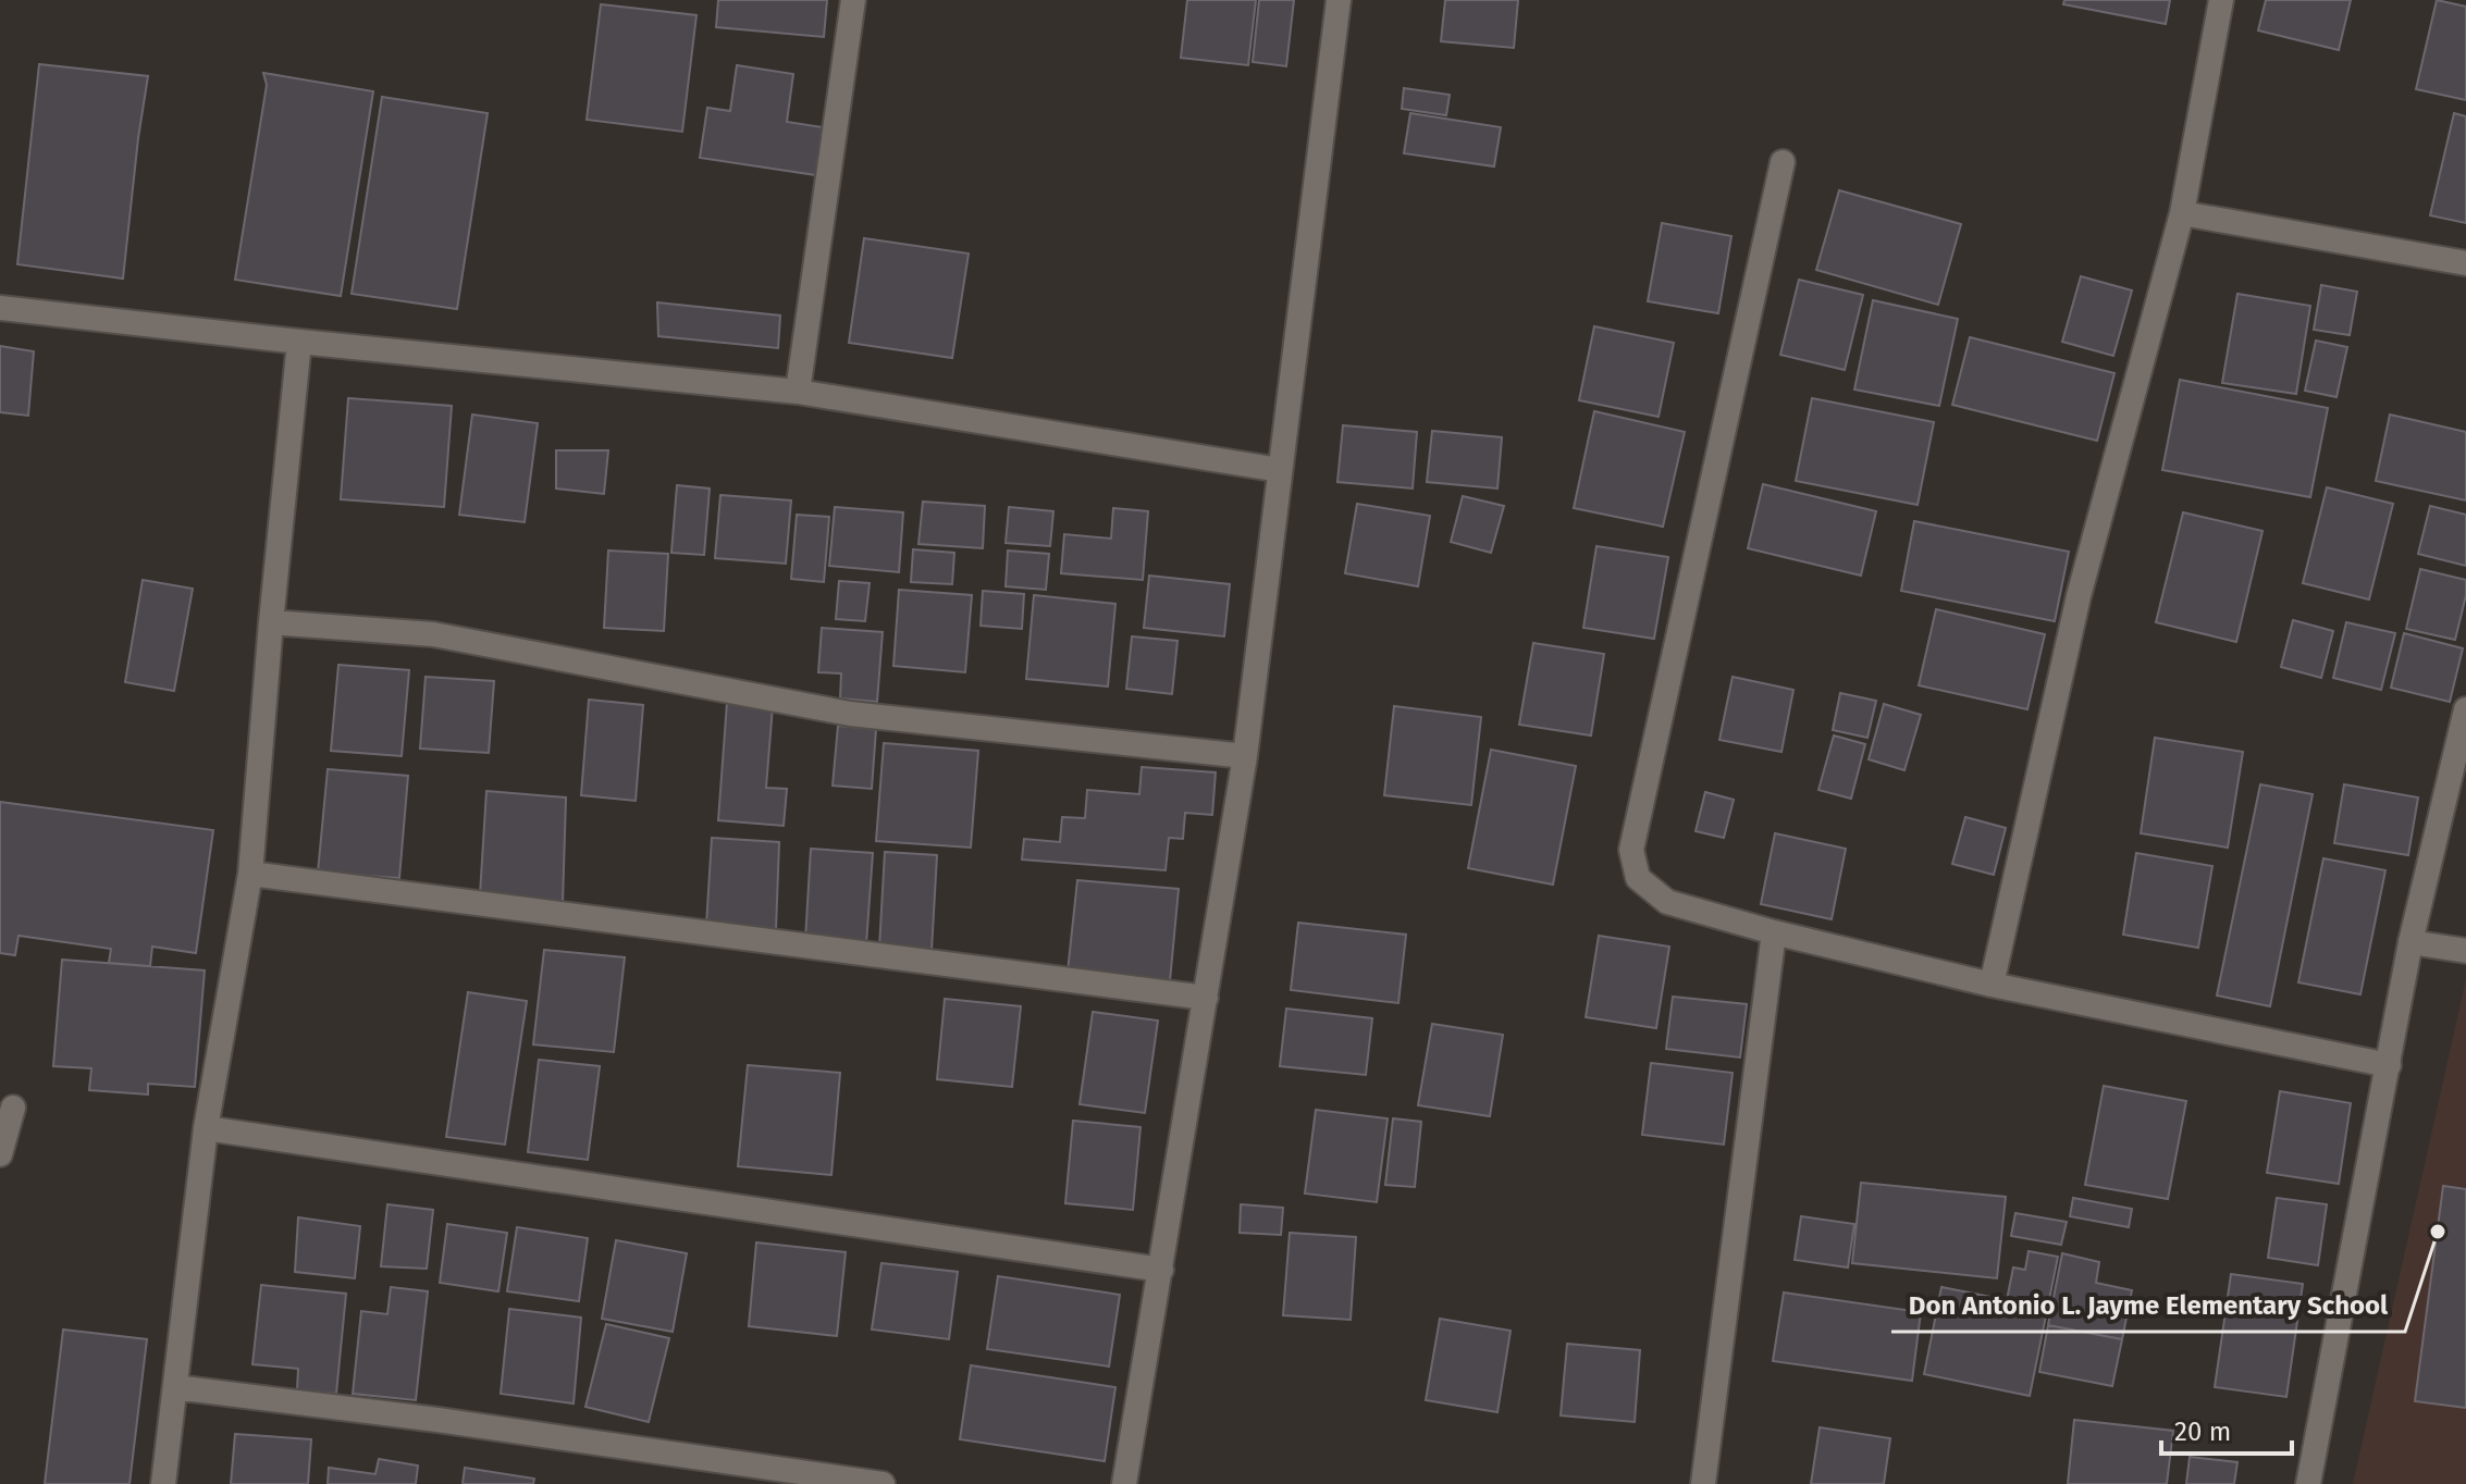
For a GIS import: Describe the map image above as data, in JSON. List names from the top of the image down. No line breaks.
{"places":["Don Antonio L. Jayme Elementary School"],"scale_bar":"20 m"}
